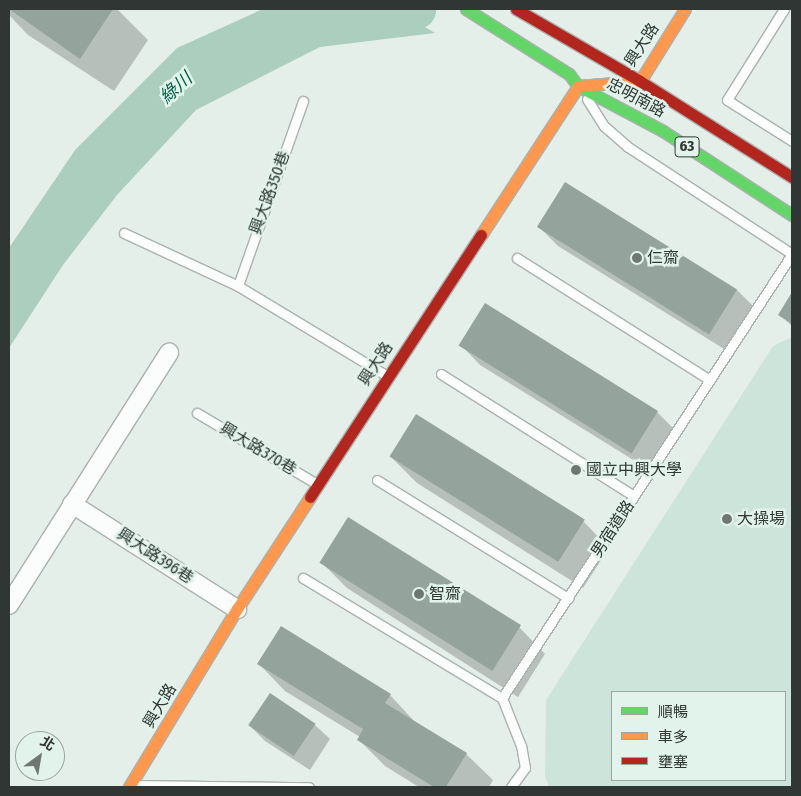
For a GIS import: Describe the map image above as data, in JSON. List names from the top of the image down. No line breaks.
{"streets":{"street":["興大路","忠明南路","63","興大路396巷"],"lane":["興大路350巷","興大路370巷","男宿道路"]},"crossings":[["興大路","忠明南路"],["興大路","興大路370巷"],["興大路","興大路396巷"]],"water":["綠川"],"places":["仁齋","國立中興大學","大操場","智齋"],"legend":["順暢","車多","壅塞"],"north":"top right"}
